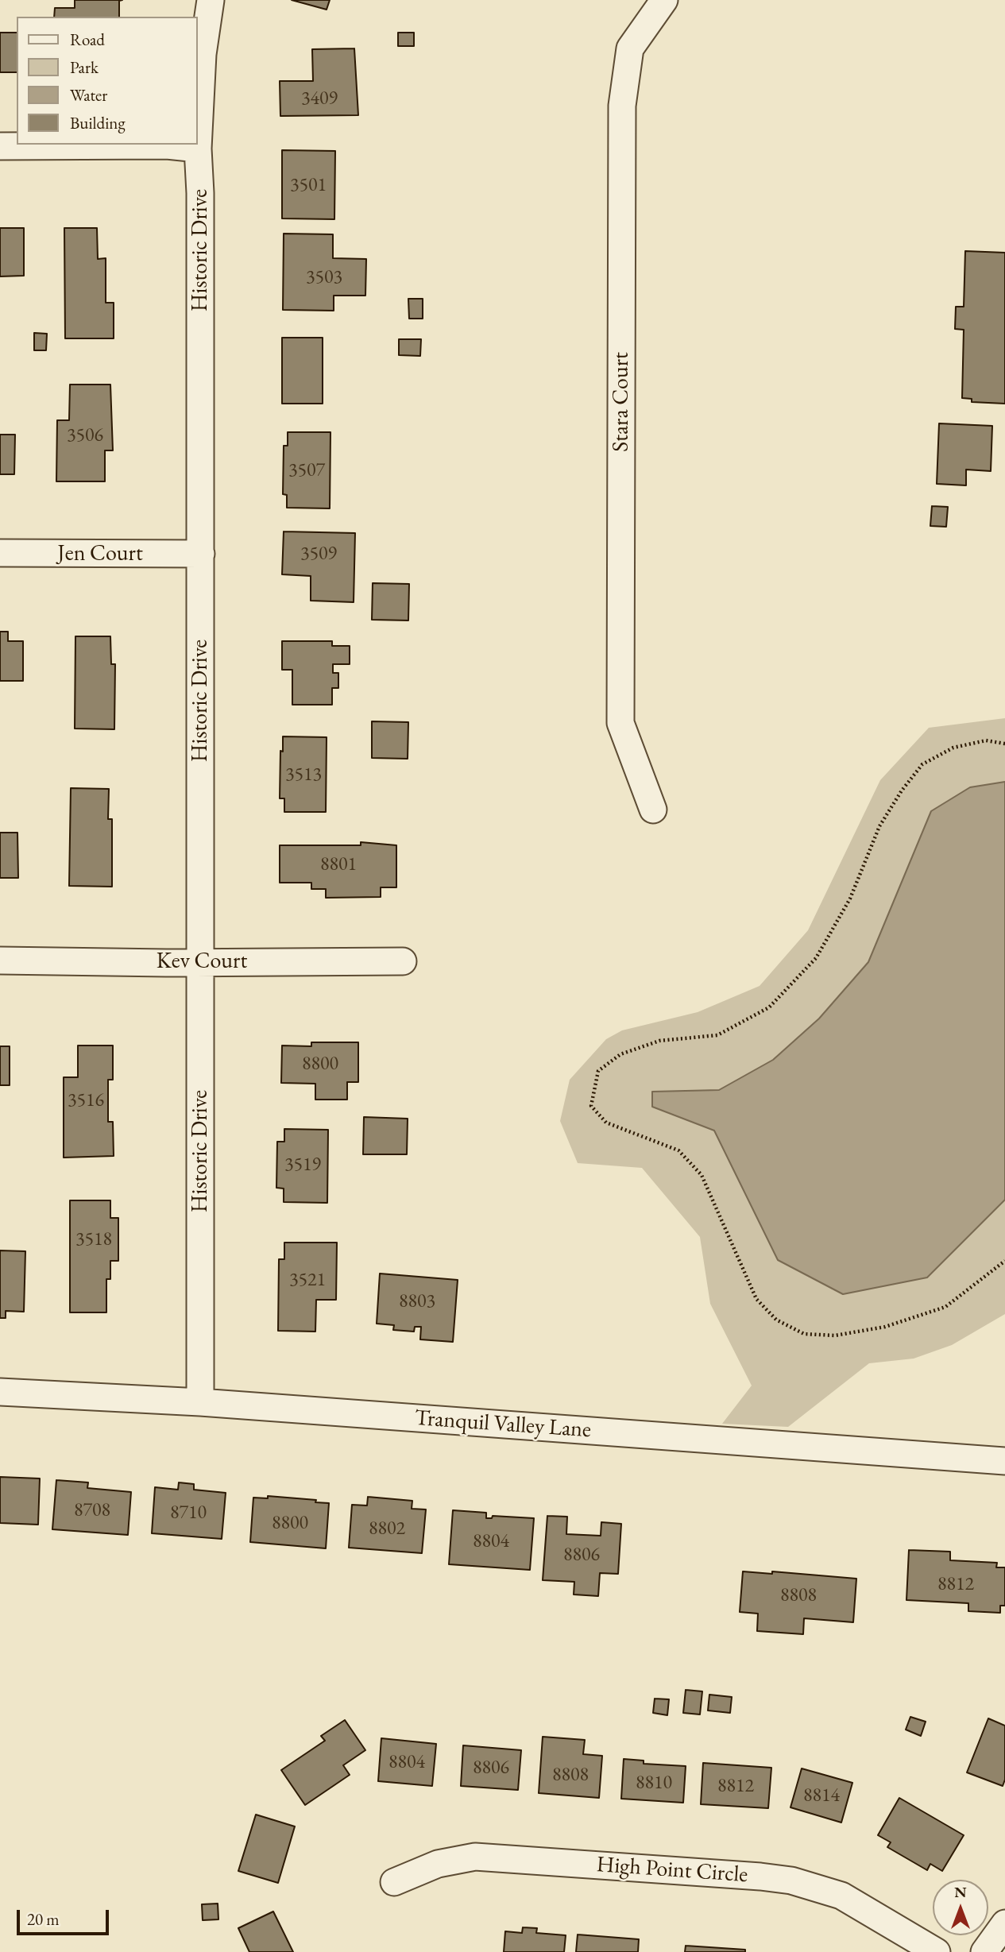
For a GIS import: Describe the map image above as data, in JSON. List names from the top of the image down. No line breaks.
{"streets":{"street":["Historic Drive","Stara Court","Jen Court","Kev Court","Tranquil Valley Lane","High Point Circle"]},"crossings":[["Historic Drive","Jen Court"],["Historic Drive","Kev Court"],["Historic Drive","Tranquil Valley Lane"]],"house_numbers":["3409","3501","3503","3506","3507","3509","3513","8801","8800","3516","3519","3518","3521","8803","8708","8710","8800","8802","8804","8806","8812","8808","8804","8806","8808","8810","8812","8814"],"legend":["Road","Park","Water","Building"],"scale_bar":"20 m","north":"top"}
